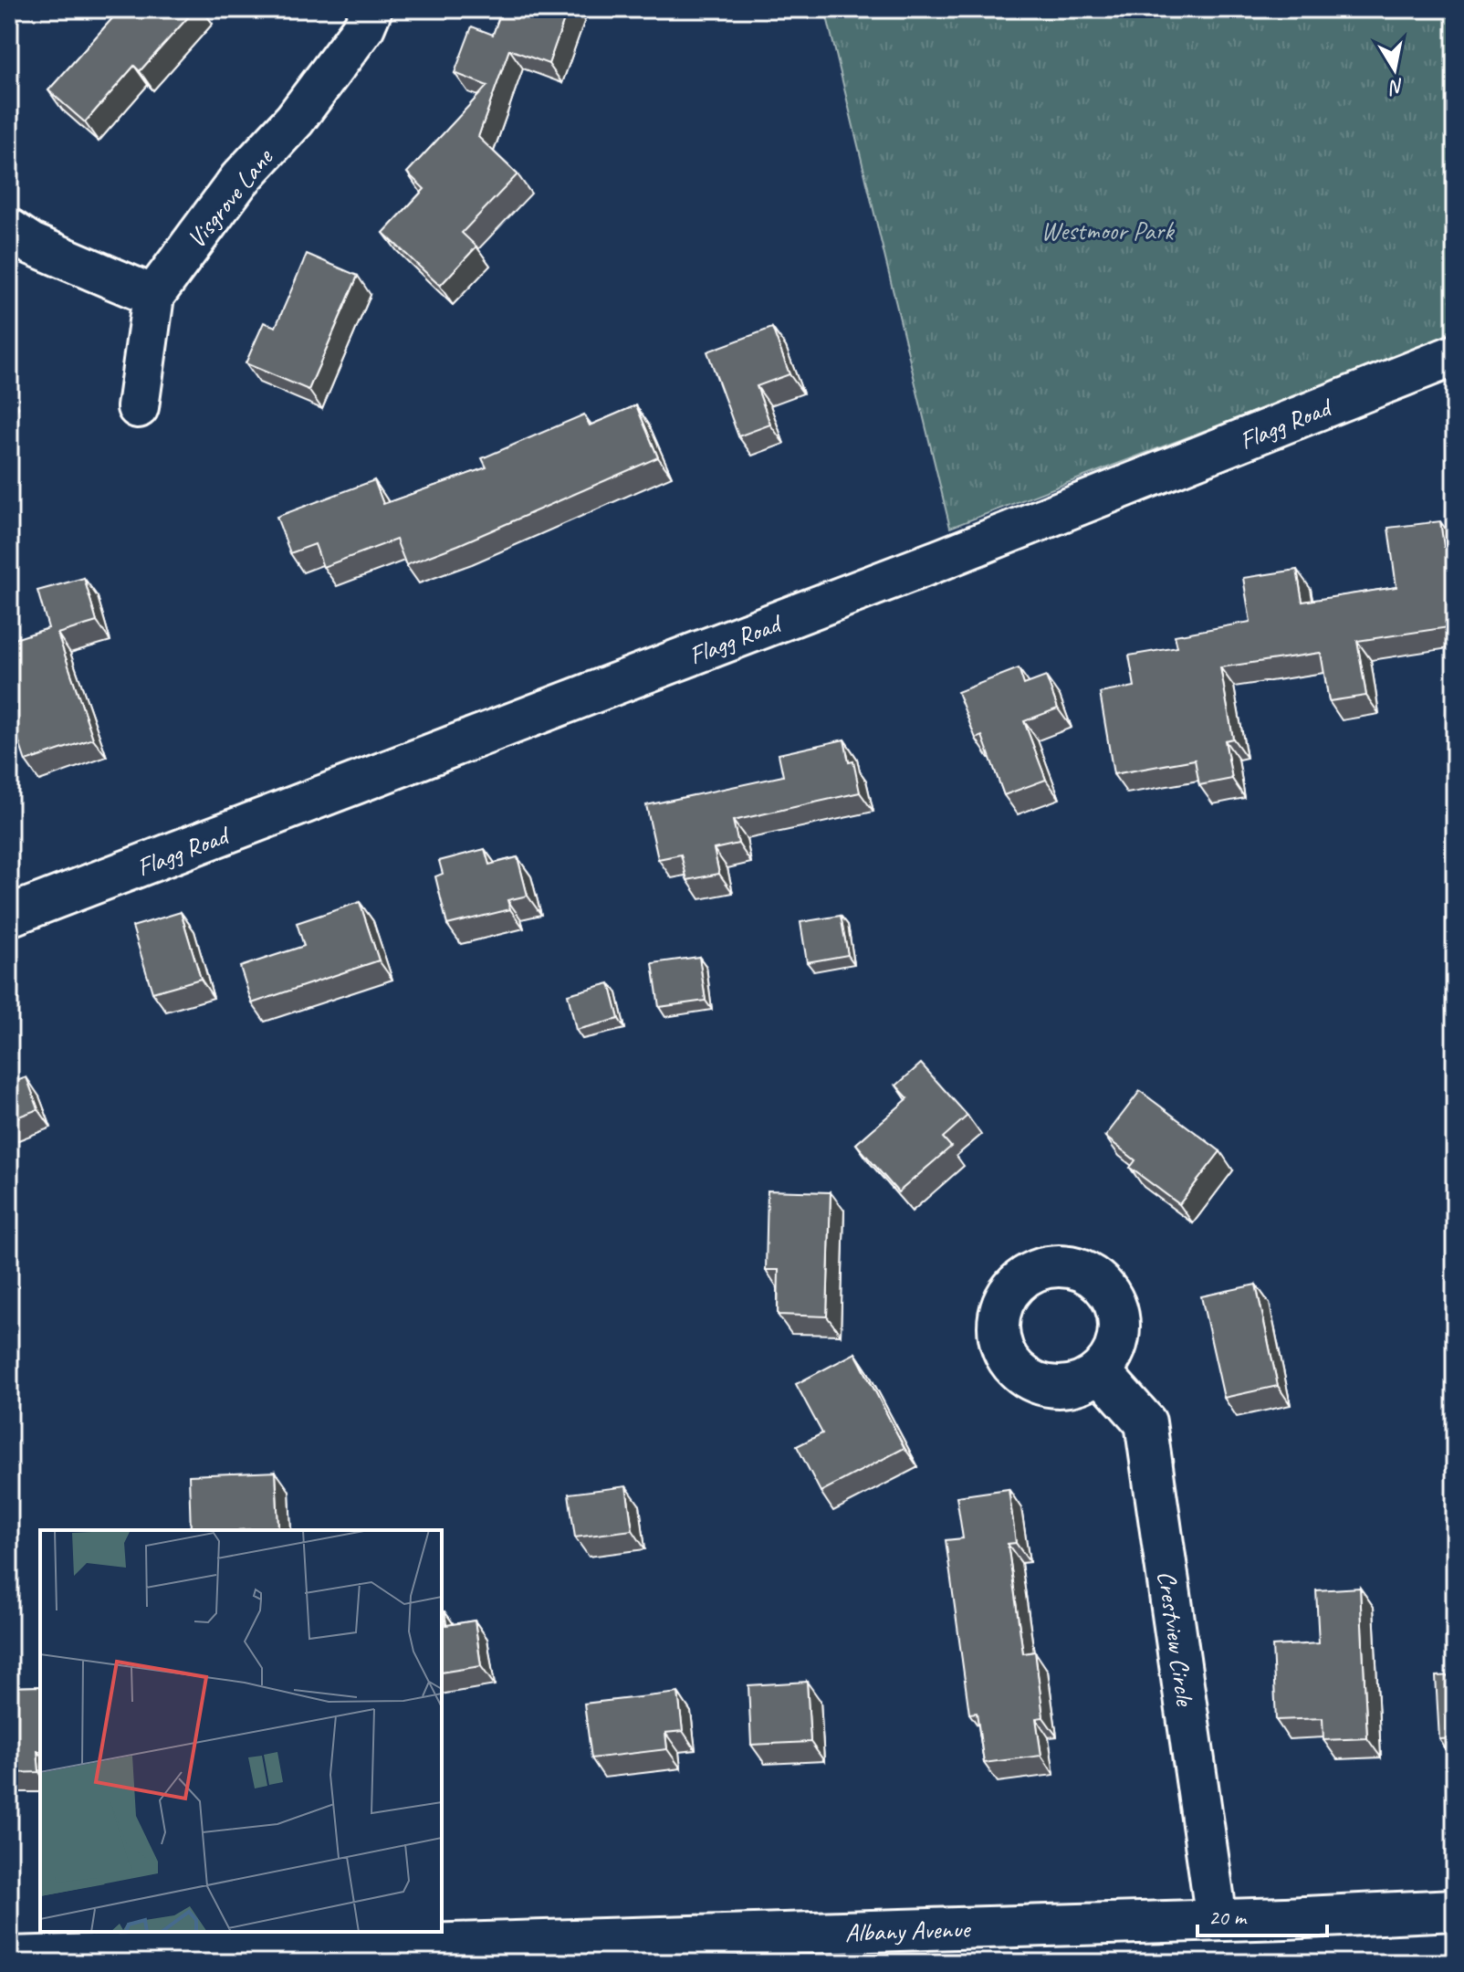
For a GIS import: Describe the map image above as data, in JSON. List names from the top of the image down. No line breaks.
{"streets":{"main road":["Visgrove Lane","Flagg Road","Crestview Circle","Albany Avenue"]},"crossings":[["Crestview Circle","Albany Avenue"]],"parks":["Westmoor Park"],"scale_bar":"20 m","north":"bottom"}
